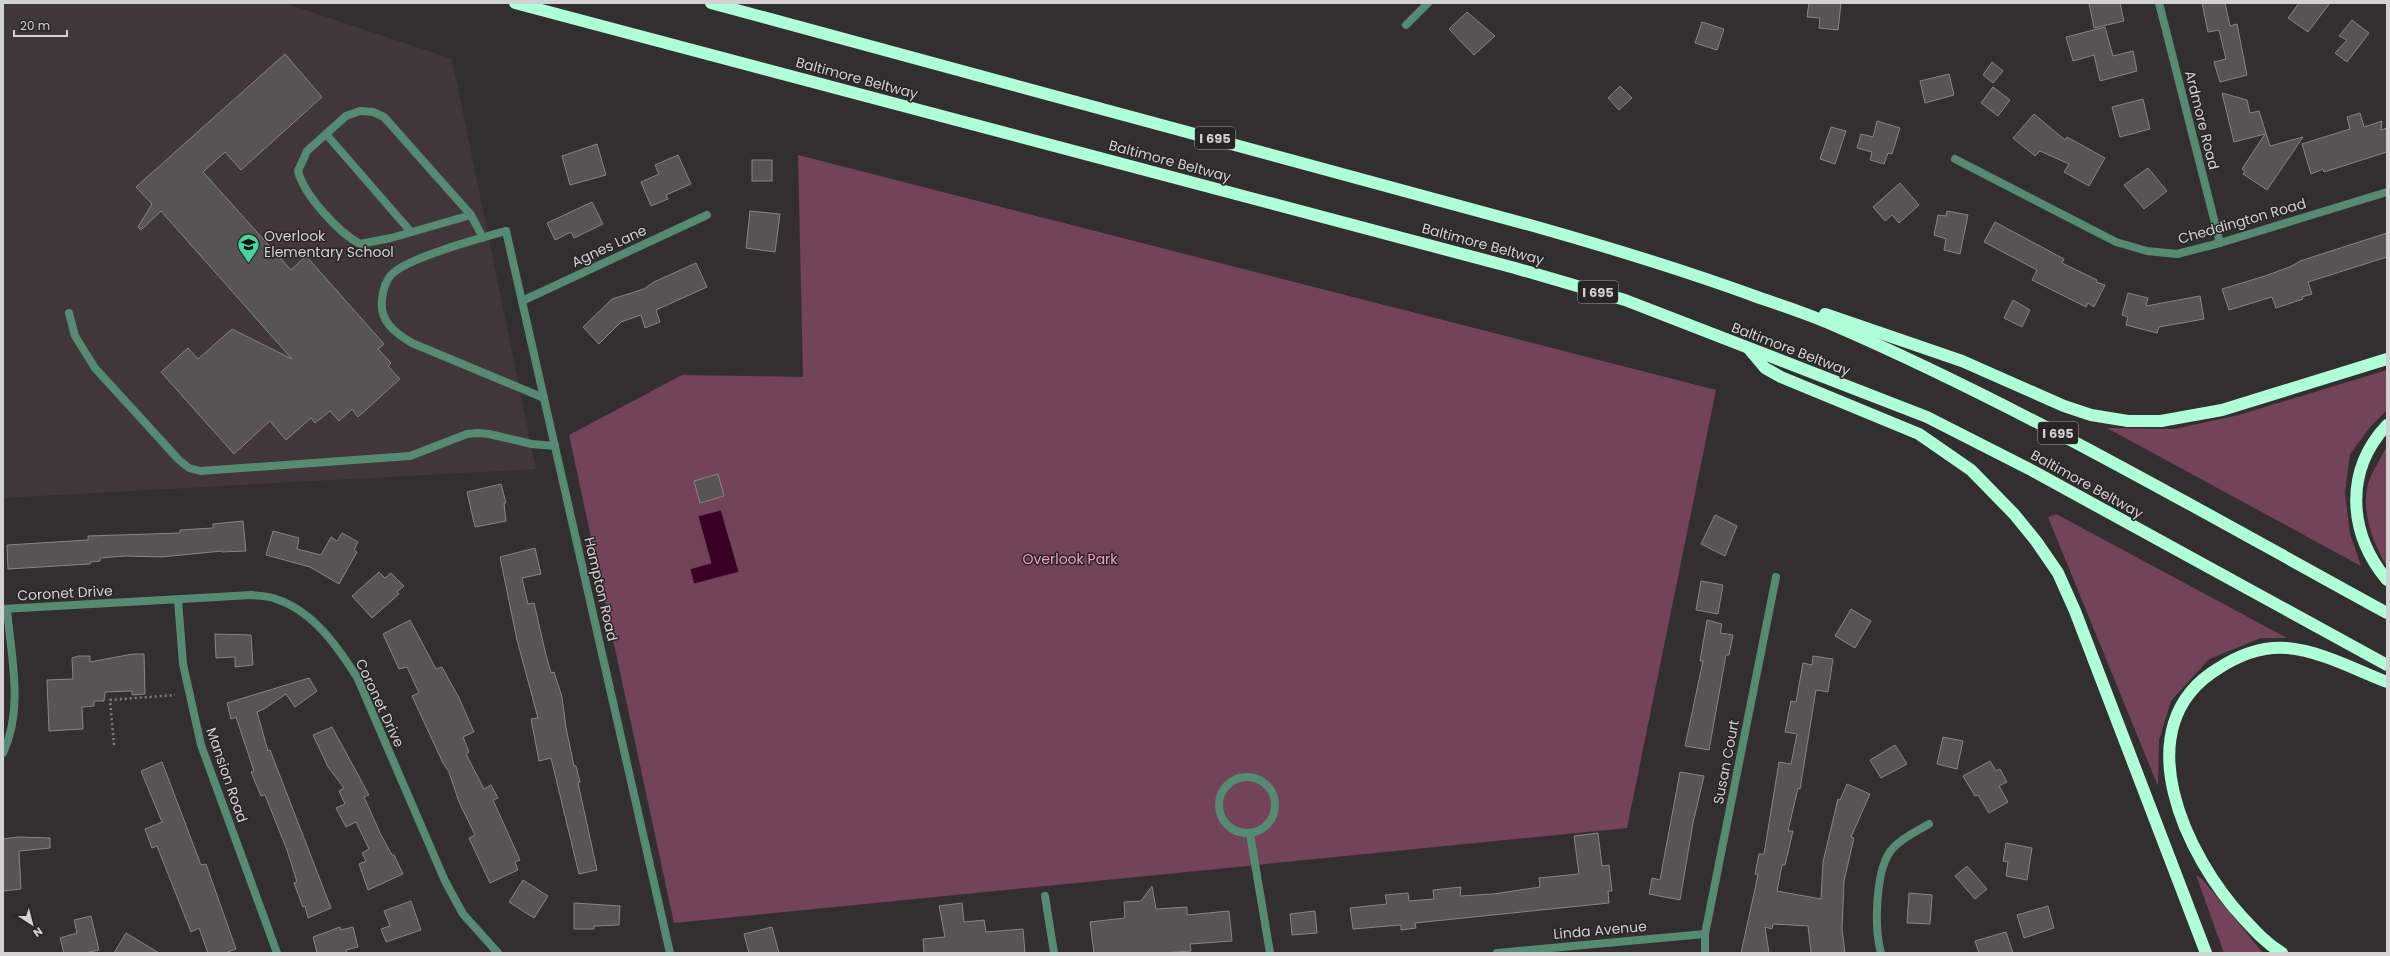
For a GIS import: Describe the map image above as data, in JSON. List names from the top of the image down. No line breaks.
{"streets":{"highway":["Baltimore Beltway","I 695"],"street":["Ardmore Road","Cheddington Road","Agnes Lane","Hampton Road","Coronet Drive","Susan Court","Mansion Road","Linda Avenue"]},"crossings":[["Ardmore Road","Cheddington Road"],["Agnes Lane","Hampton Road"],["Coronet Drive","Mansion Road"],["Susan Court","Linda Avenue"]],"parks":["Overlook Park"],"places":{"school or university":["Overlook Elementary School"]},"scale_bar":"20 m","north":"bottom right"}
